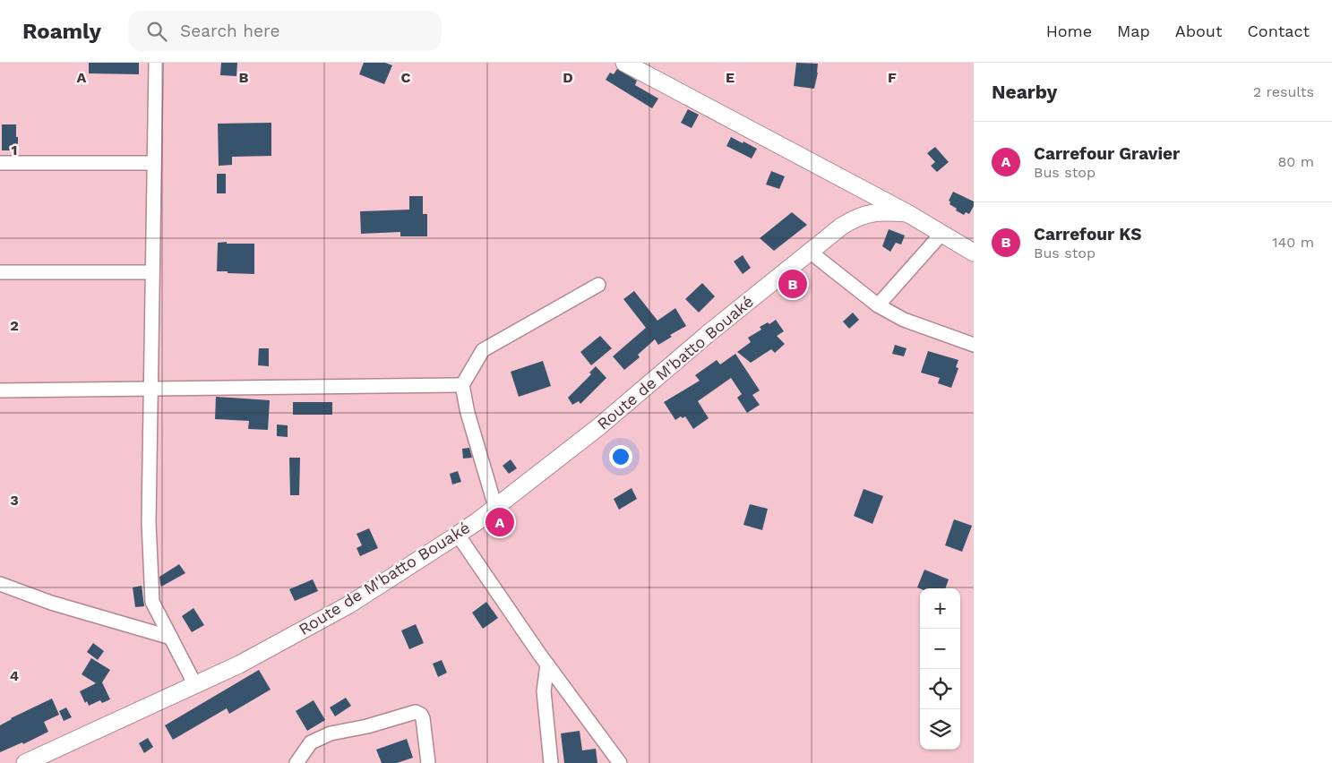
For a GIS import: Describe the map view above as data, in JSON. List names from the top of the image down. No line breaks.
{"streets":{"street":["Route de M'batto Bouaké"]},"page":{"header":"Roamly","search":"Search here","nav":["Home","Map","About","Contact"],"heading":["Nearby","2 results"],"list":[{"mark":"A","name":"Carrefour Gravier","note":"Bus stop","value":"80 m"},{"mark":"B","name":"Carrefour KS","note":"Bus stop","value":"140 m"}],"pins":["B","A"],"map_buttons":["+","−"]},"grid":{"columns":["A","B","C","D","E","F"],"rows":["1","2","3","4"]}}
